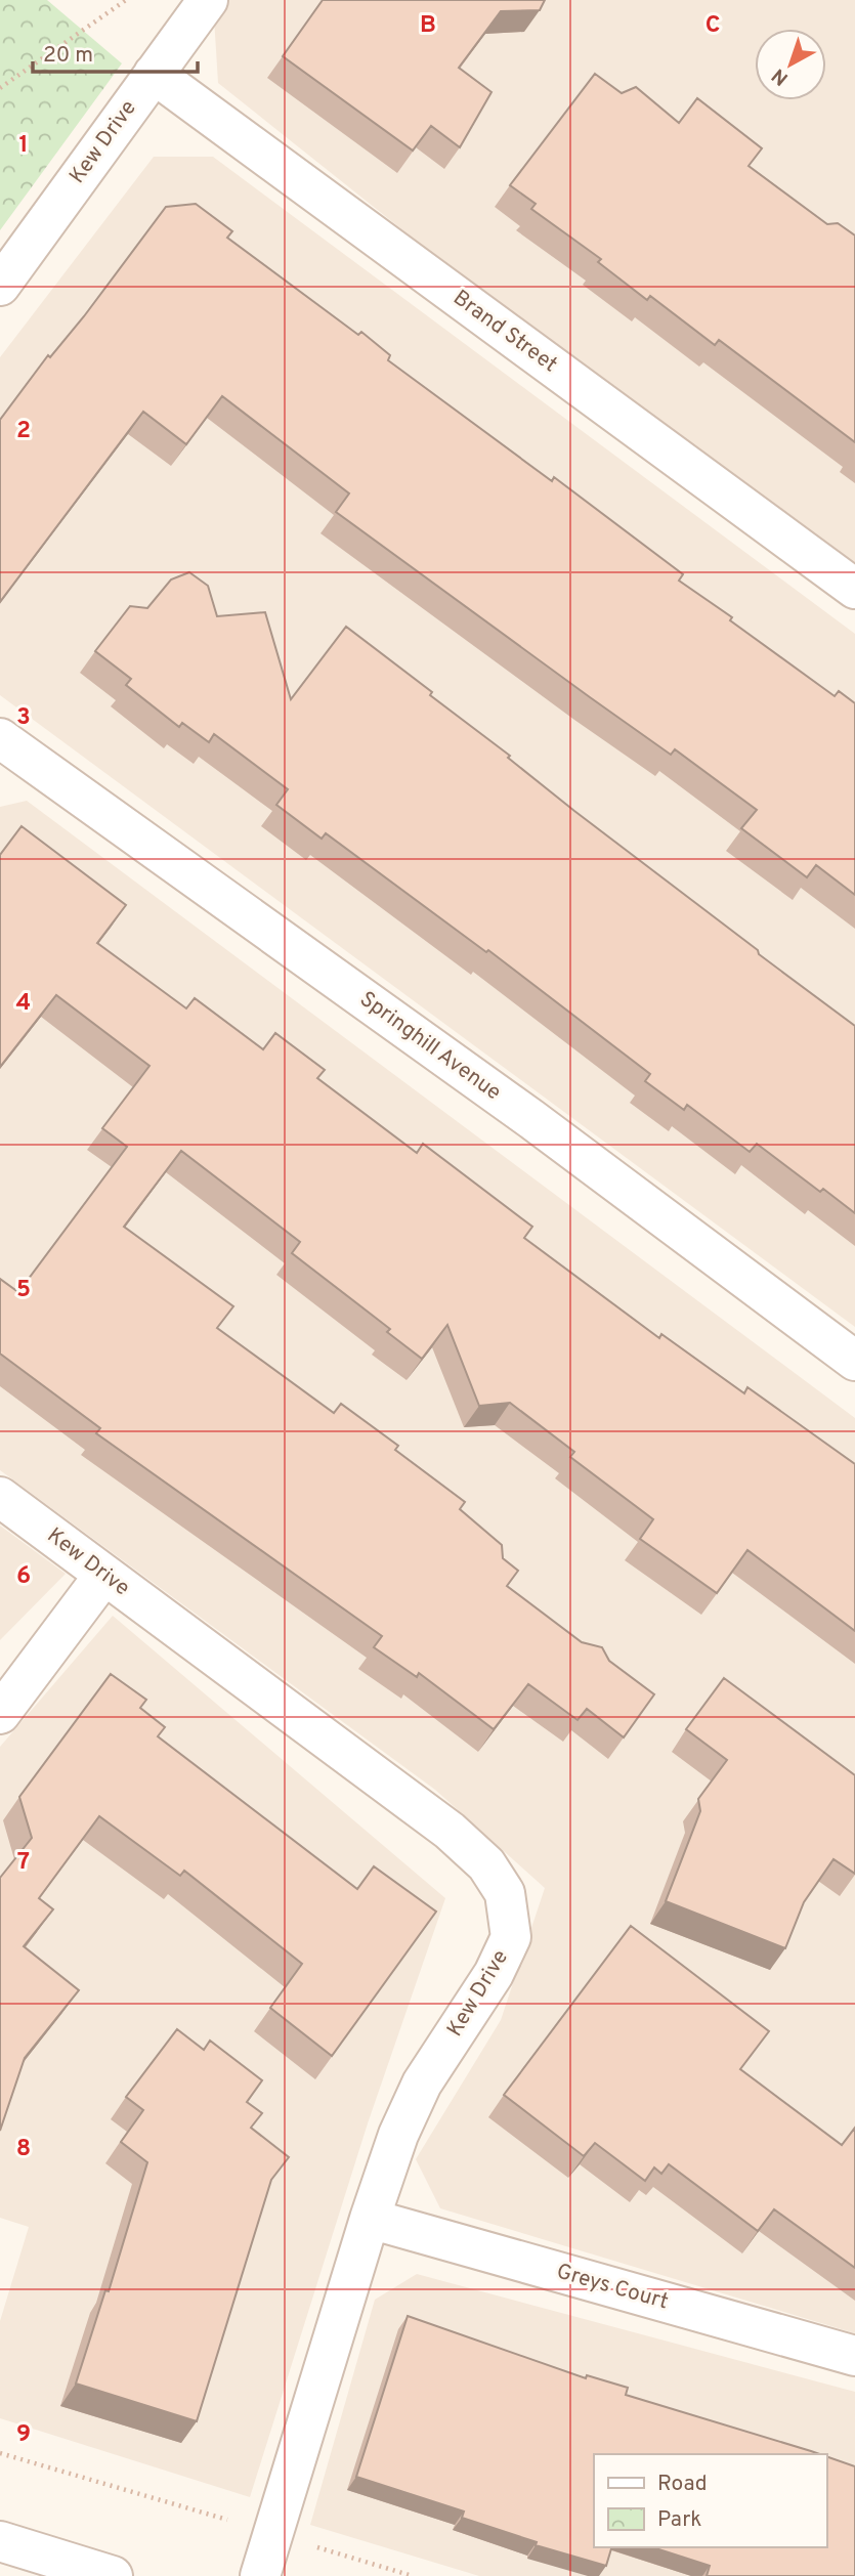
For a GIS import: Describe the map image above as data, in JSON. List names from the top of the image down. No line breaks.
{"streets":{"street":["Kew Drive","Brand Street","Springhill Avenue","Greys Court"]},"crossings":[["Kew Drive","Brand Street"],["Kew Drive","Greys Court"]],"legend":["Road","Park"],"scale_bar":"20 m","north":"bottom left","grid":{"columns":["B","C"],"rows":["1","2","3","4","5","6","7","8","9"]}}
